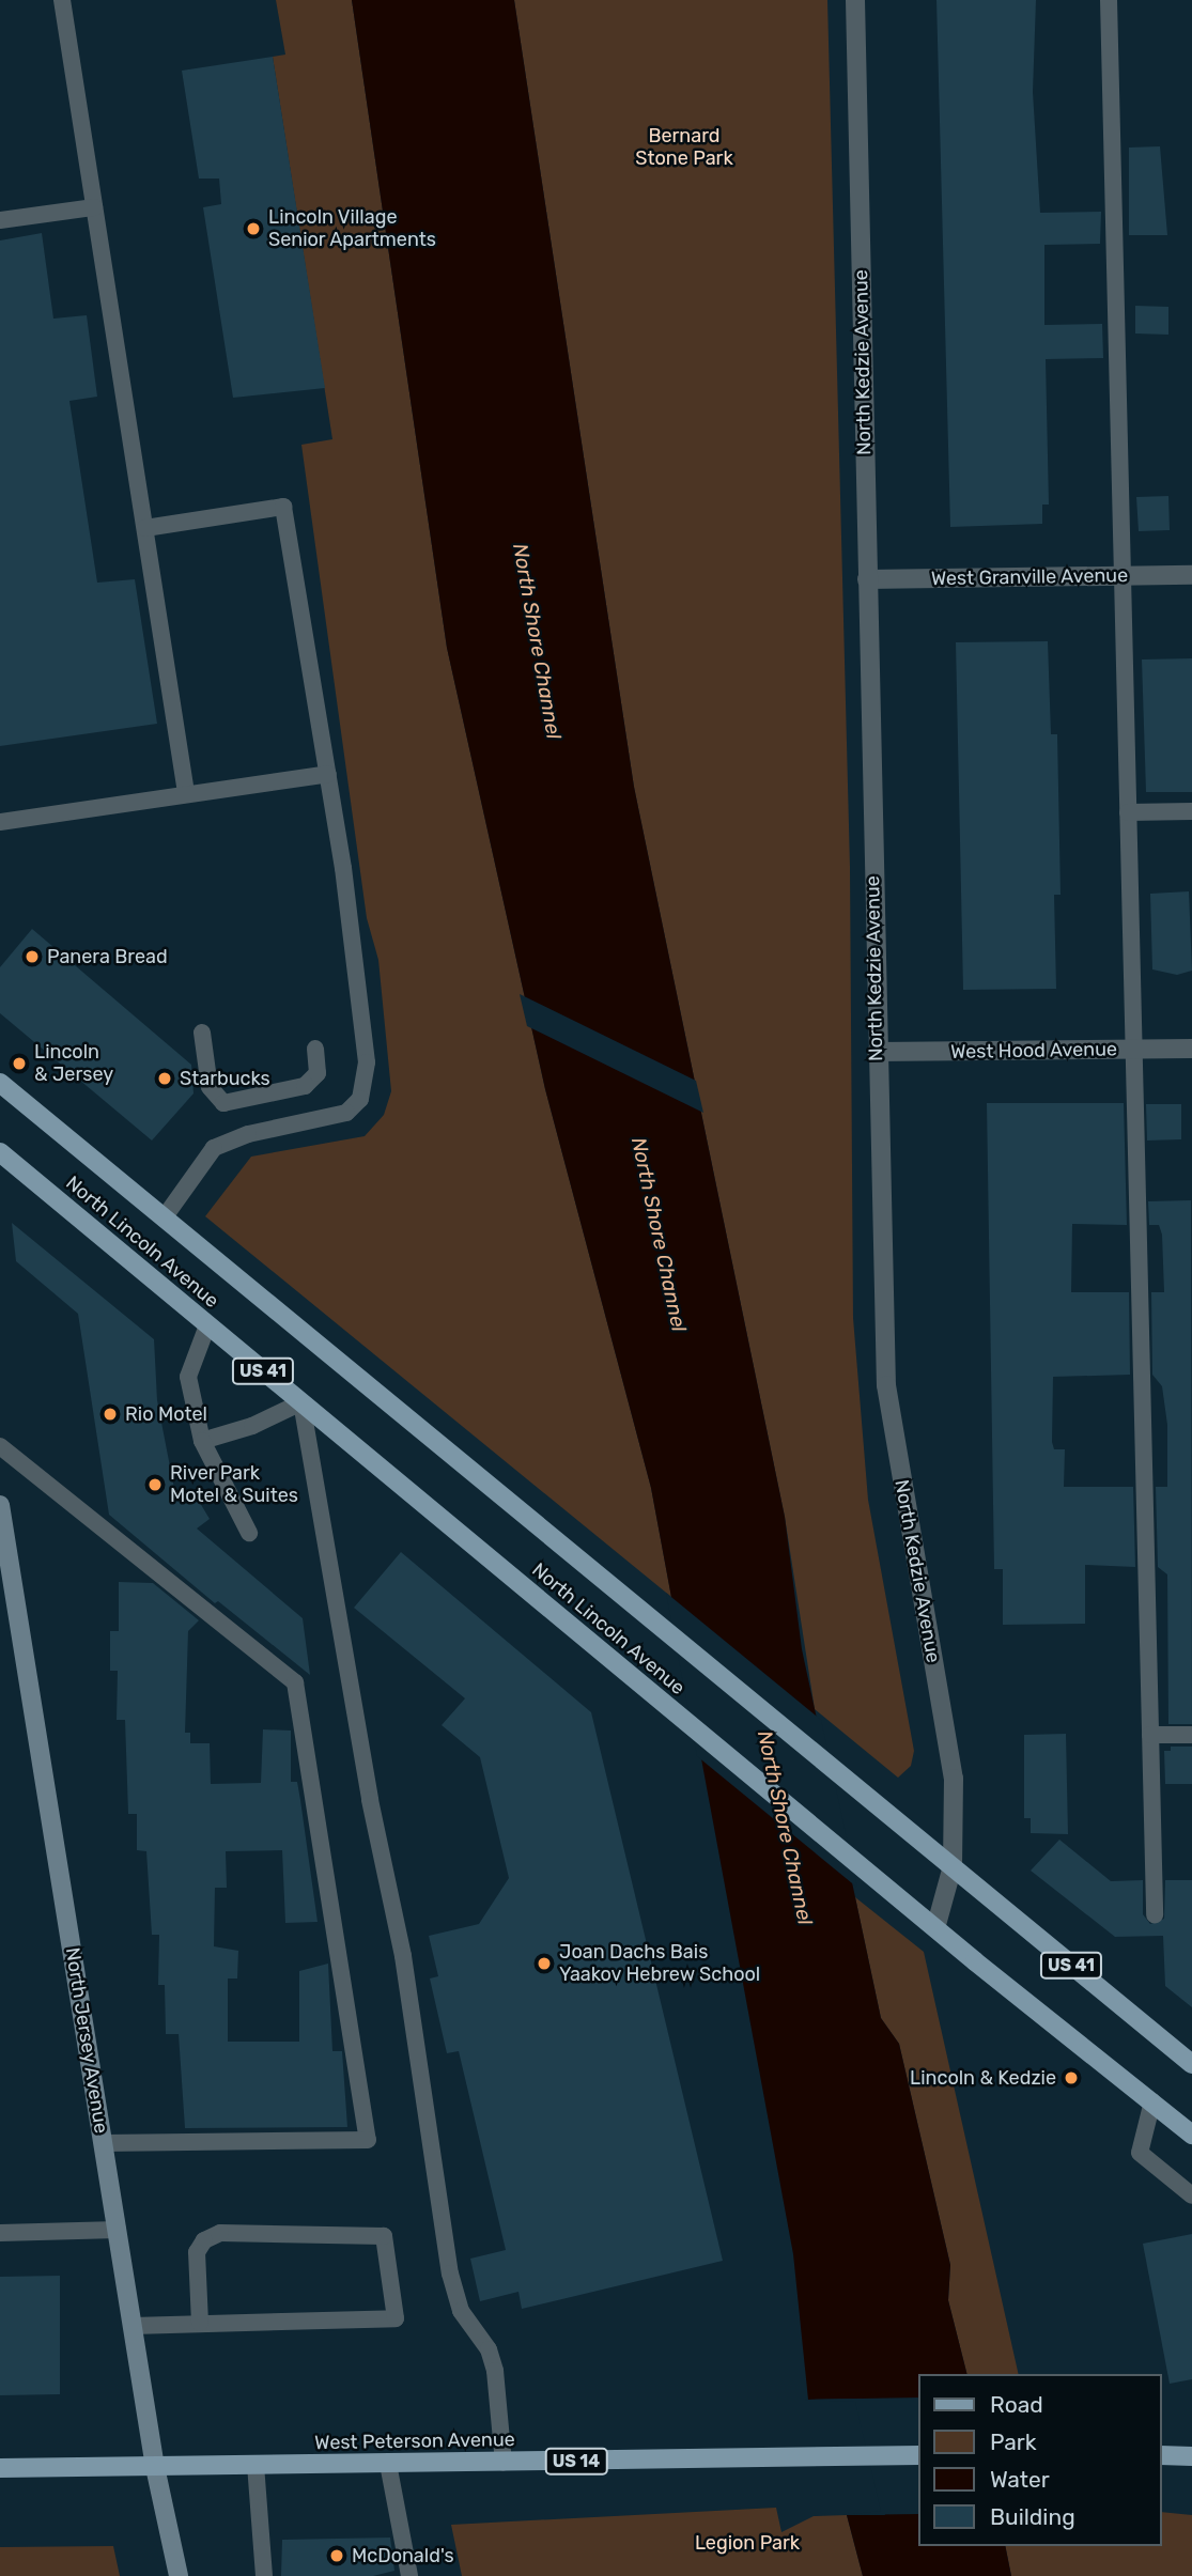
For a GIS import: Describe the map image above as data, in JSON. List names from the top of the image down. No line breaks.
{"streets":{"main road":["North Lincoln Avenue","US 41","North Jersey Avenue","West Peterson Avenue","US 14"],"street":["North Kedzie Avenue","West Granville Avenue","West Hood Avenue"]},"crossings":[["North Kedzie Avenue","West Granville Avenue"],["North Kedzie Avenue","West Hood Avenue"],["North Kedzie Avenue","North Lincoln Avenue"],["North Jersey Avenue","West Peterson Avenue"]],"water":["North Shore Channel"],"parks":["Bernard Stone Park","Legion Park"],"places":["Lincoln Village Senior Apartments","Panera Bread","Lincoln & Jersey","Starbucks","Rio Motel","River Park Motel & Suites","Joan Dachs Bais Yaakov Hebrew School","Lincoln & Kedzie","McDonald's"],"legend":["Road","Park","Water","Building"]}
